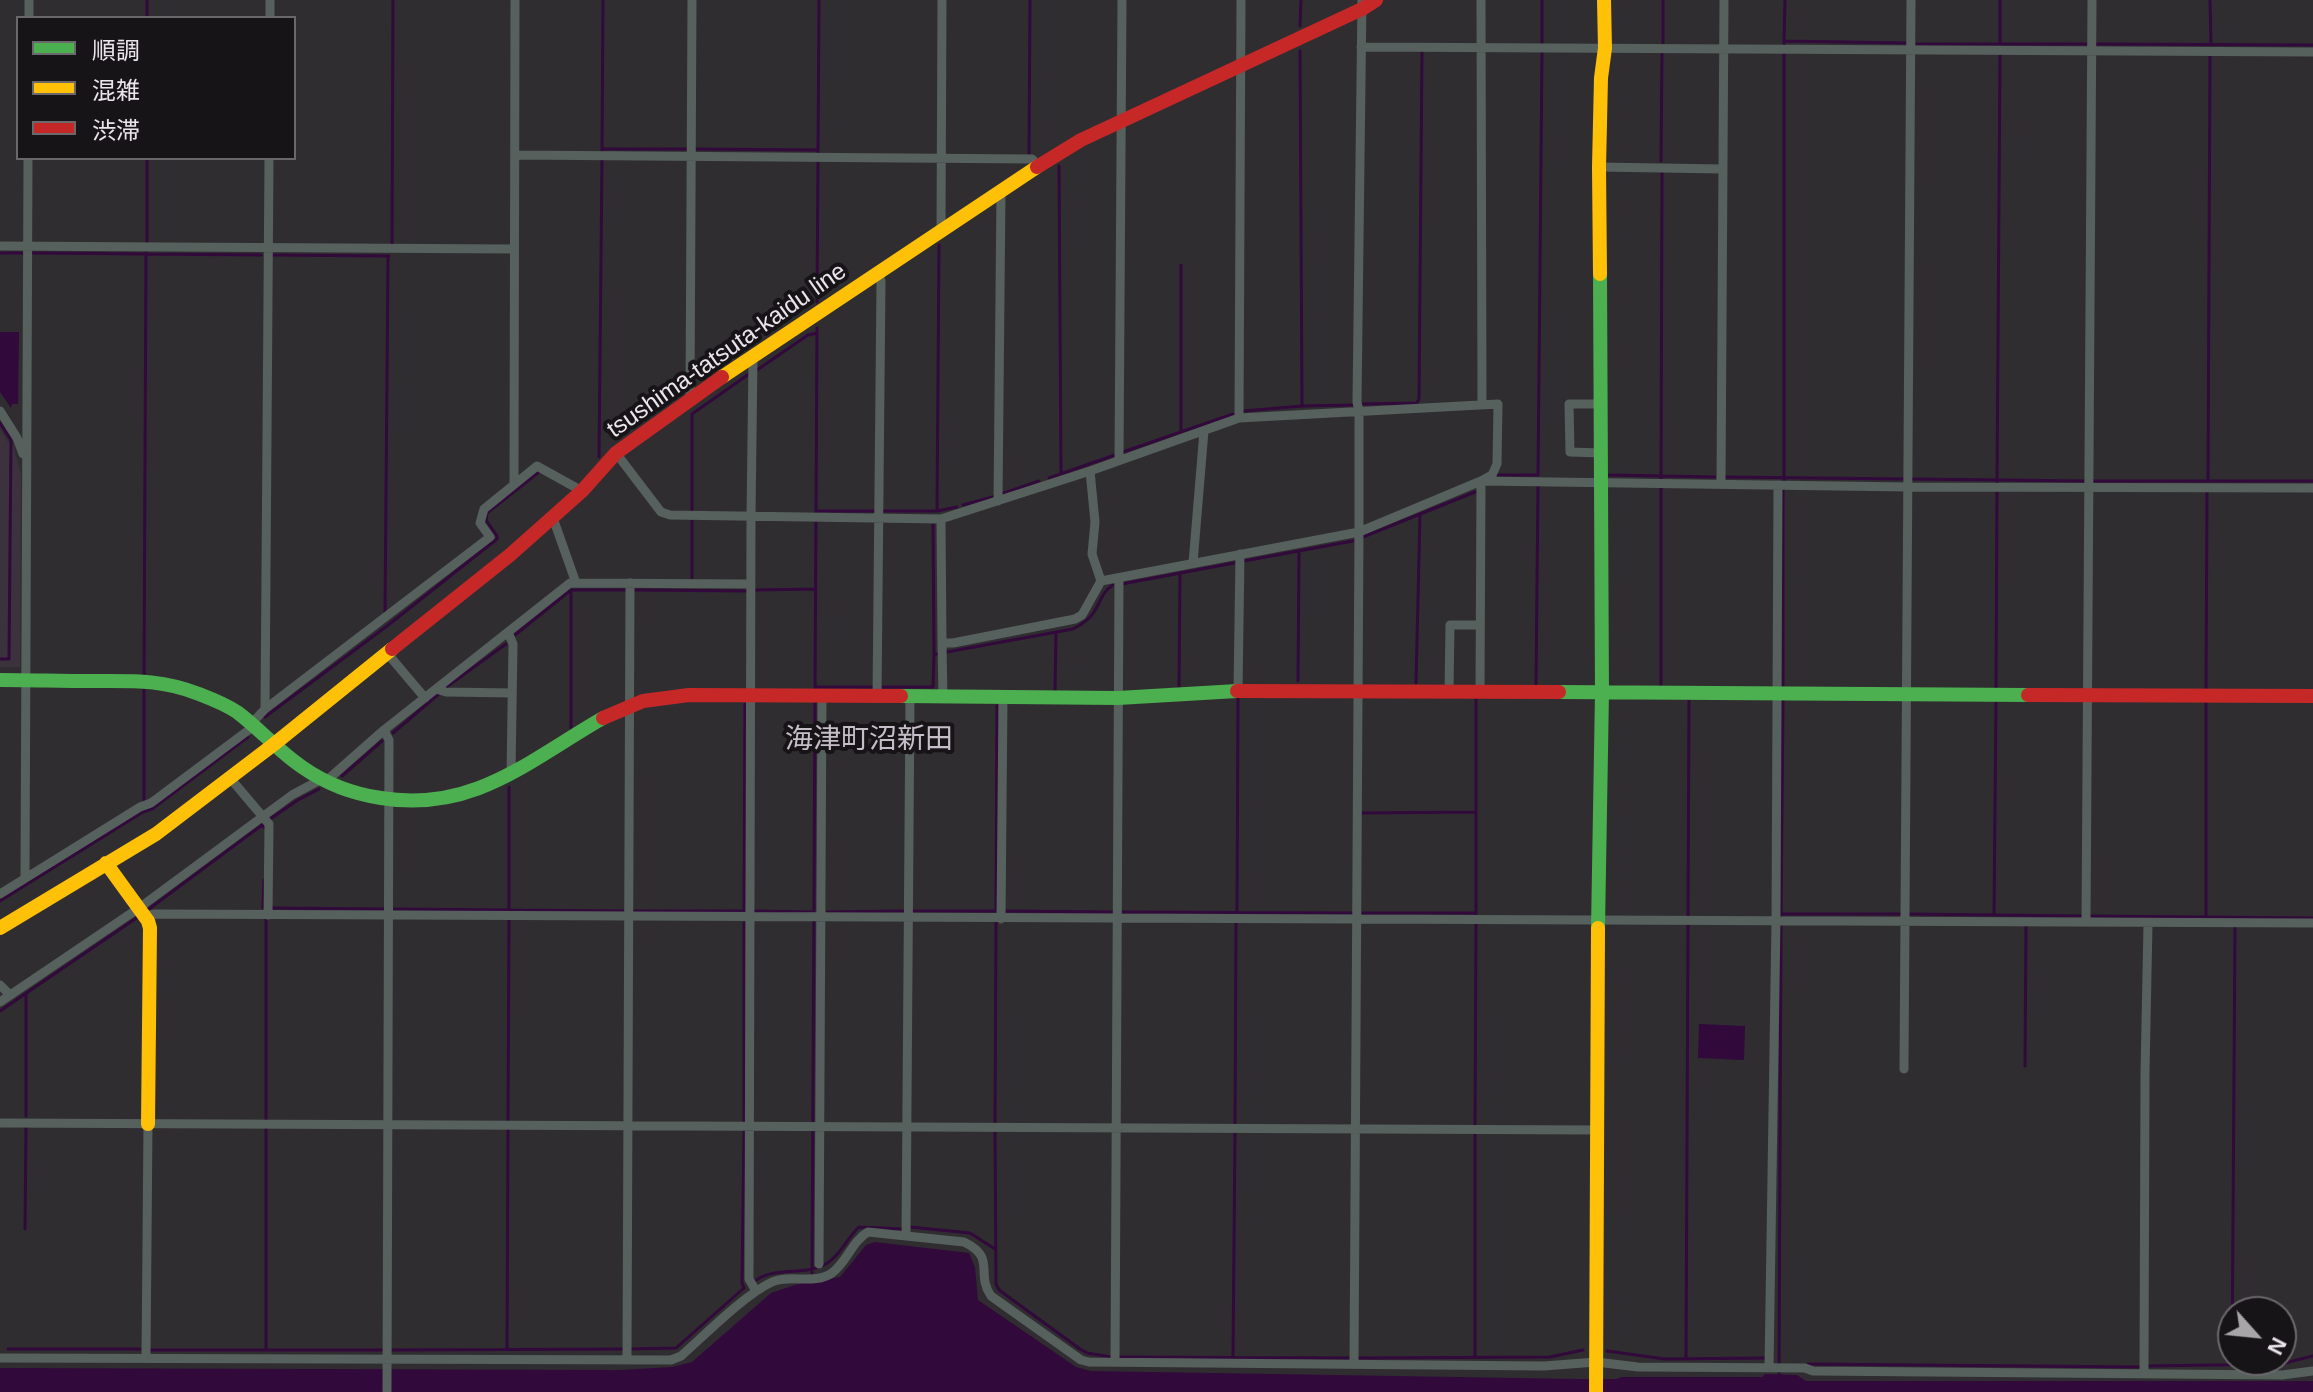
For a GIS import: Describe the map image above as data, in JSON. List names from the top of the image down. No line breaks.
{"streets":{"street":["tsushima-tatsuta-kaidu line"]},"districts":["海津町沼新田"],"legend":["順調","混雑","渋滞"],"north":"bottom right"}
